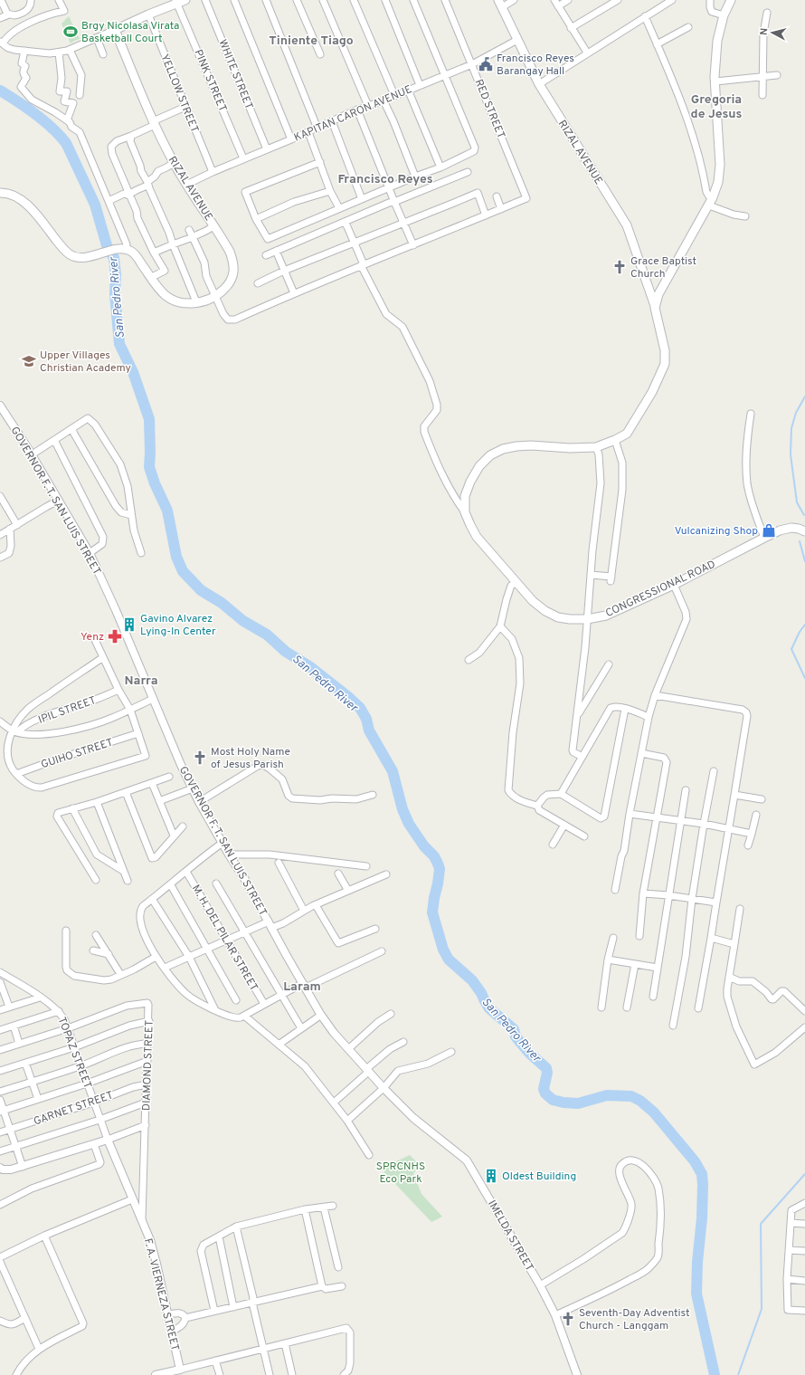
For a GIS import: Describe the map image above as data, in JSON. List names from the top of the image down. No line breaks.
{"streets":{"main road":["RIZAL AVENUE","CONGRESSIONAL ROAD"],"street":["WHITE STREET","PINK STREET","YELLOW STREET","RED STREET","KAPITAN CARON AVENUE","GOVERNOR F. T. SAN LUIS STREET","IPIL STREET","GUIHO STREET","M. H. DEL PILAR STREET","TOPAZ STREET","DIAMOND STREET","GARNET STREET","IMELDA STREET","F. A. VIERNEZA STREET"]},"crossings":[["WHITE STREET","KAPITAN CARON AVENUE"],["PINK STREET","KAPITAN CARON AVENUE"],["YELLOW STREET","KAPITAN CARON AVENUE"],["RED STREET","KAPITAN CARON AVENUE"],["KAPITAN CARON AVENUE","RIZAL AVENUE"],["RIZAL AVENUE","CONGRESSIONAL ROAD"],["GOVERNOR F. T. SAN LUIS STREET","IMELDA STREET"],["TOPAZ STREET","DIAMOND STREET"],["TOPAZ STREET","GARNET STREET"],["TOPAZ STREET","F. A. VIERNEZA STREET"],["DIAMOND STREET","GARNET STREET"],["DIAMOND STREET","F. A. VIERNEZA STREET"]],"districts":["Tiniente Tiago","Gregoria de Jesus","Francisco Reyes","Narra","Laram"],"water":["San Pedro River"],"parks":["SPRCNHS Eco Park"],"places":{"sports":["Brgy Nicolasa Virata Basketball Court"],"public building":["Francisco Reyes Barangay Hall"],"church":["Grace Baptist Church","Most Holy Name of Jesus Parish","Seventh-Day Adventist Church - Langgam"],"school or university":["Upper Villages Christian Academy"],"shop":["Vulcanizing Shop"],"building":["Gavino Alvarez Lying-In Center","Oldest Building"],"pharmacy":["Yenz"]},"north":"left"}
